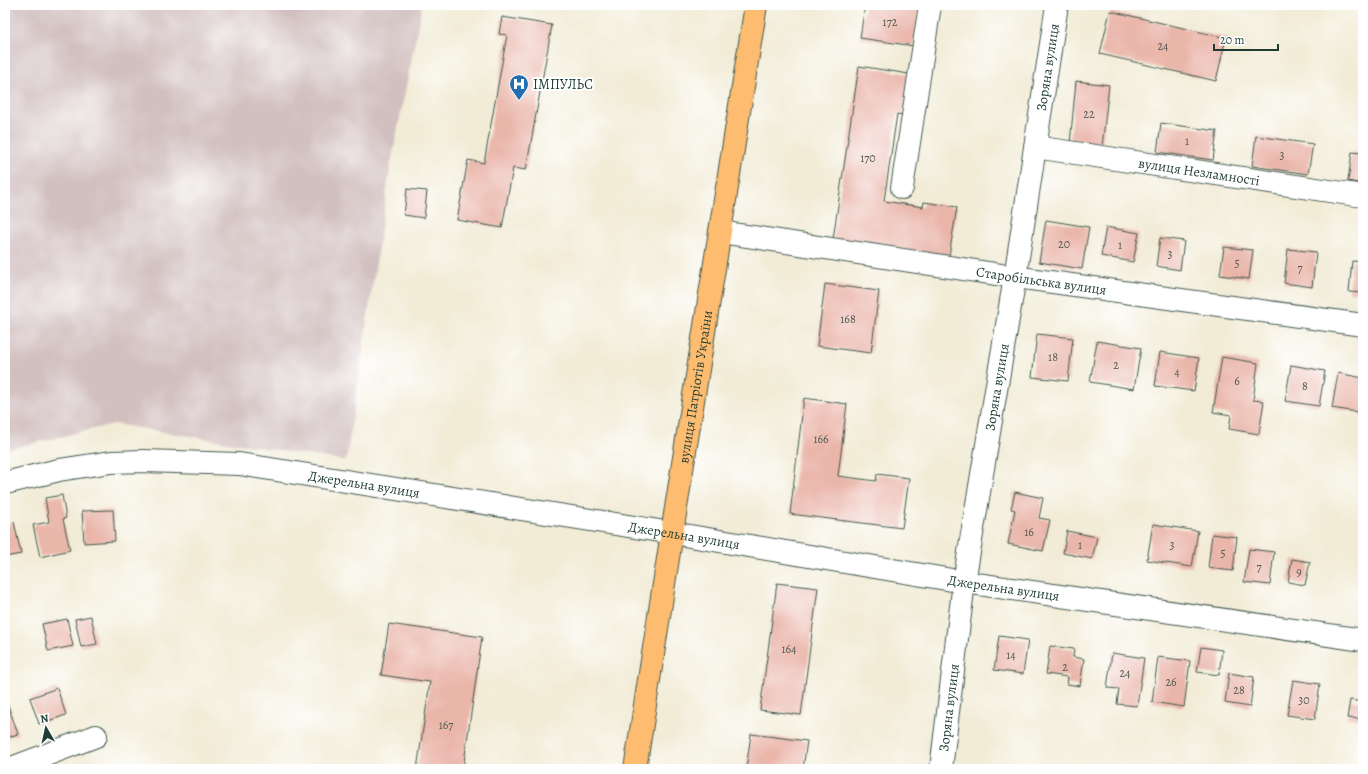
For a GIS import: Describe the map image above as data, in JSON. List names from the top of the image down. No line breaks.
{"streets":{"main road":["вулиця Патріотів України"],"street":["Зоряна вулиця","вулиця Незламності","Старобільська вулиця","Джерельна вулиця"]},"crossings":[["Зоряна вулиця","вулиця Незламності"],["Зоряна вулиця","Старобільська вулиця"],["Зоряна вулиця","Джерельна вулиця"],["Старобільська вулиця","вулиця Патріотів України"],["вулиця Патріотів України","Джерельна вулиця"]],"places":{"hospital":["ІМПУЛЬС"]},"house_numbers":["172","24","22","1","3","170","20","1","3","5","7","168","18","2","4","6","8","166","16","1","3","5","7","9","164","14","2","24","26","28","30","167"],"scale_bar":"20 m","north":"top"}
